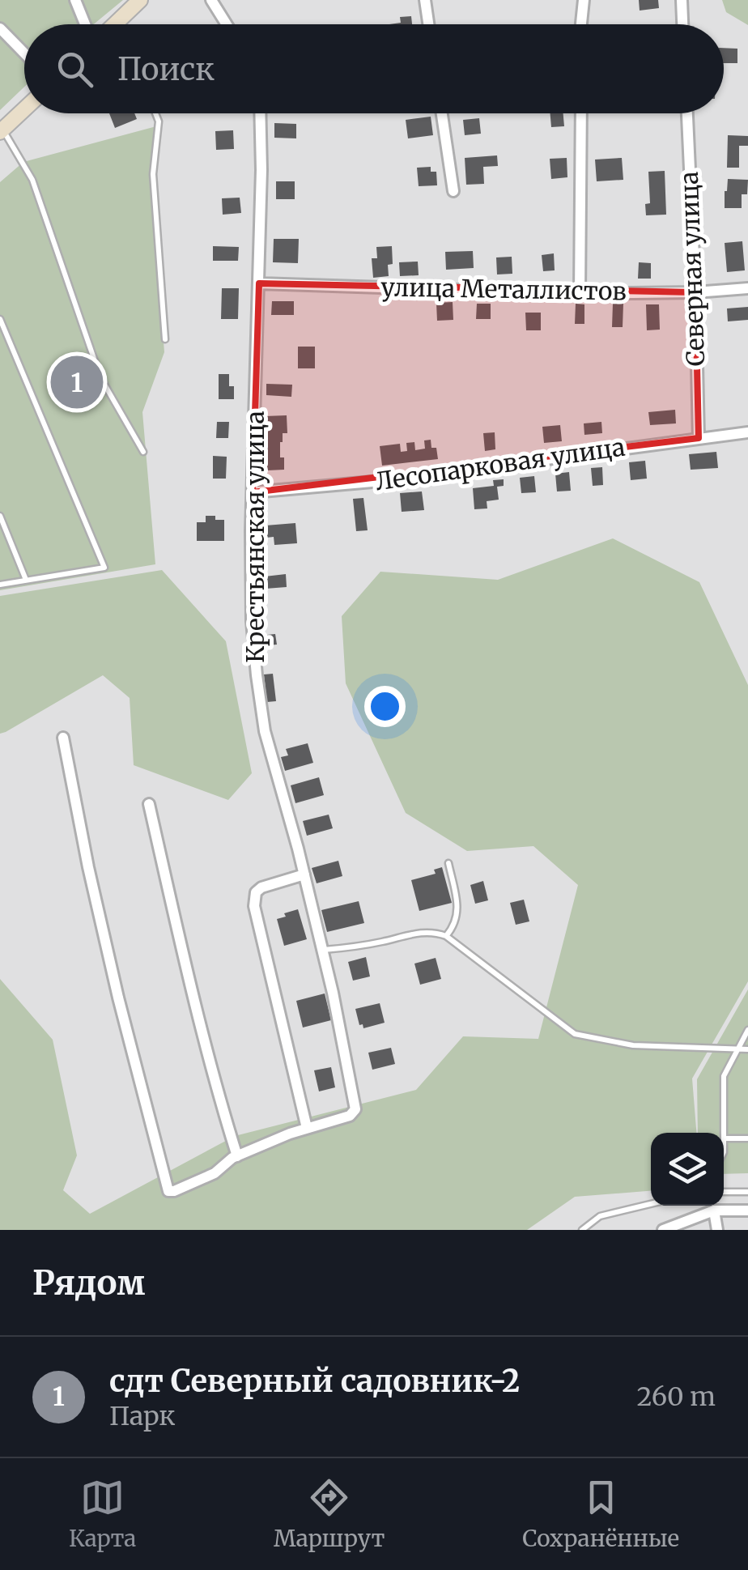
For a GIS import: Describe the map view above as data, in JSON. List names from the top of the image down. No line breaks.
{"streets":{"street":["Северная улица","улица Металлистов","Лесопарковая улица","Крестьянская улица"]},"crossings":[["Северная улица","улица Металлистов"],["Северная улица","Лесопарковая улица"],["улица Металлистов","Крестьянская улица"],["Лесопарковая улица","Крестьянская улица"]],"page":{"search":"Поиск","pins":"1","heading":"Рядом","list":[{"mark":"1","name":"сдт Северный садовник-2","note":"Парк","value":"260 m"}],"nav":["Карта","Маршрут","Сохранённые"]}}
